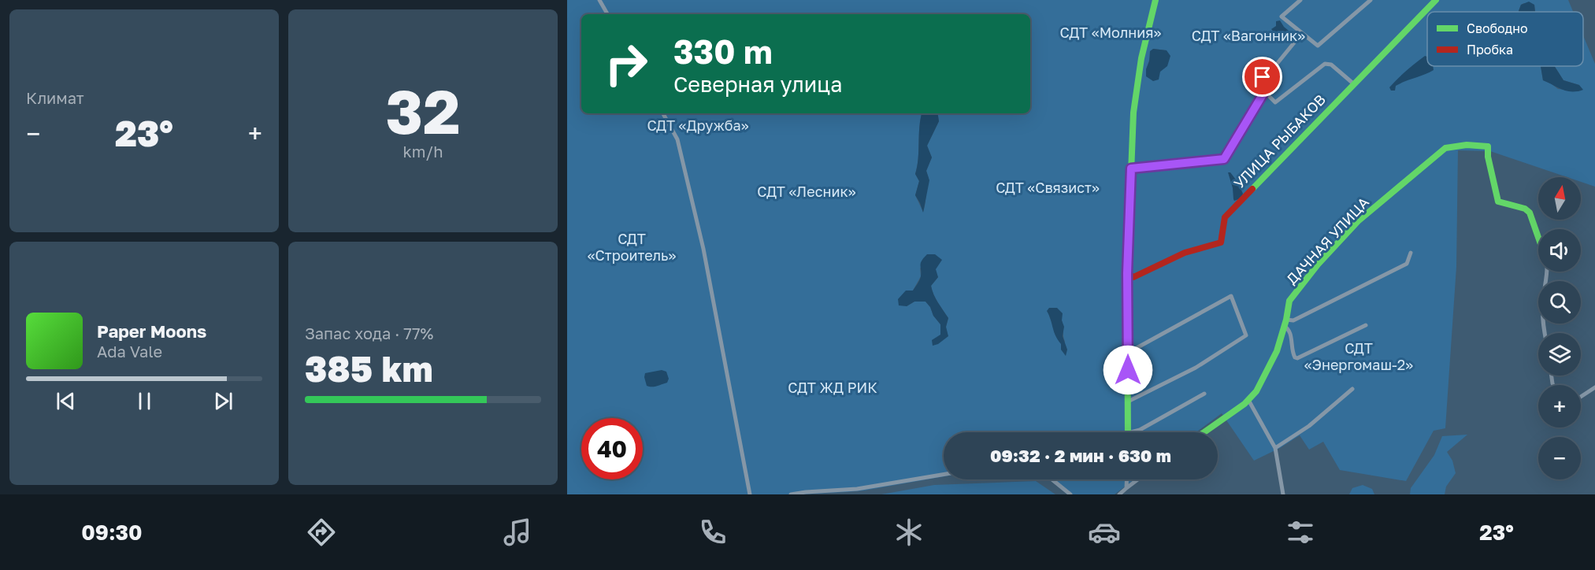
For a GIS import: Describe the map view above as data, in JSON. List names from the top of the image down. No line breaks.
{"streets":{"street":["УЛИЦА РЫБАКОВ","ДАЧНАЯ УЛИЦА"]},"parks":["СДТ «Молния»","СДТ «Вагонник»","СДТ «Дружба»","СДТ «Связист»","СДТ «Лесник»","СДТ «Строитель»","СДТ «Энергомаш-2»","СДТ ЖД РИК"],"legend":["Свободно","Пробка"],"north":"top","page":{"tile":["Климат",["32","km/h"],["Запас хода · 77%","385 km"]],"turn":["330 m","Северная улица"],"heat":["−","23°","+"],"map_buttons":["+","−"],"song":["Paper Moons","Ada Vale"],"limit":"40","trip":"09:32 · 2 мин · 630 m","tabs":["09:30","23°"]}}
